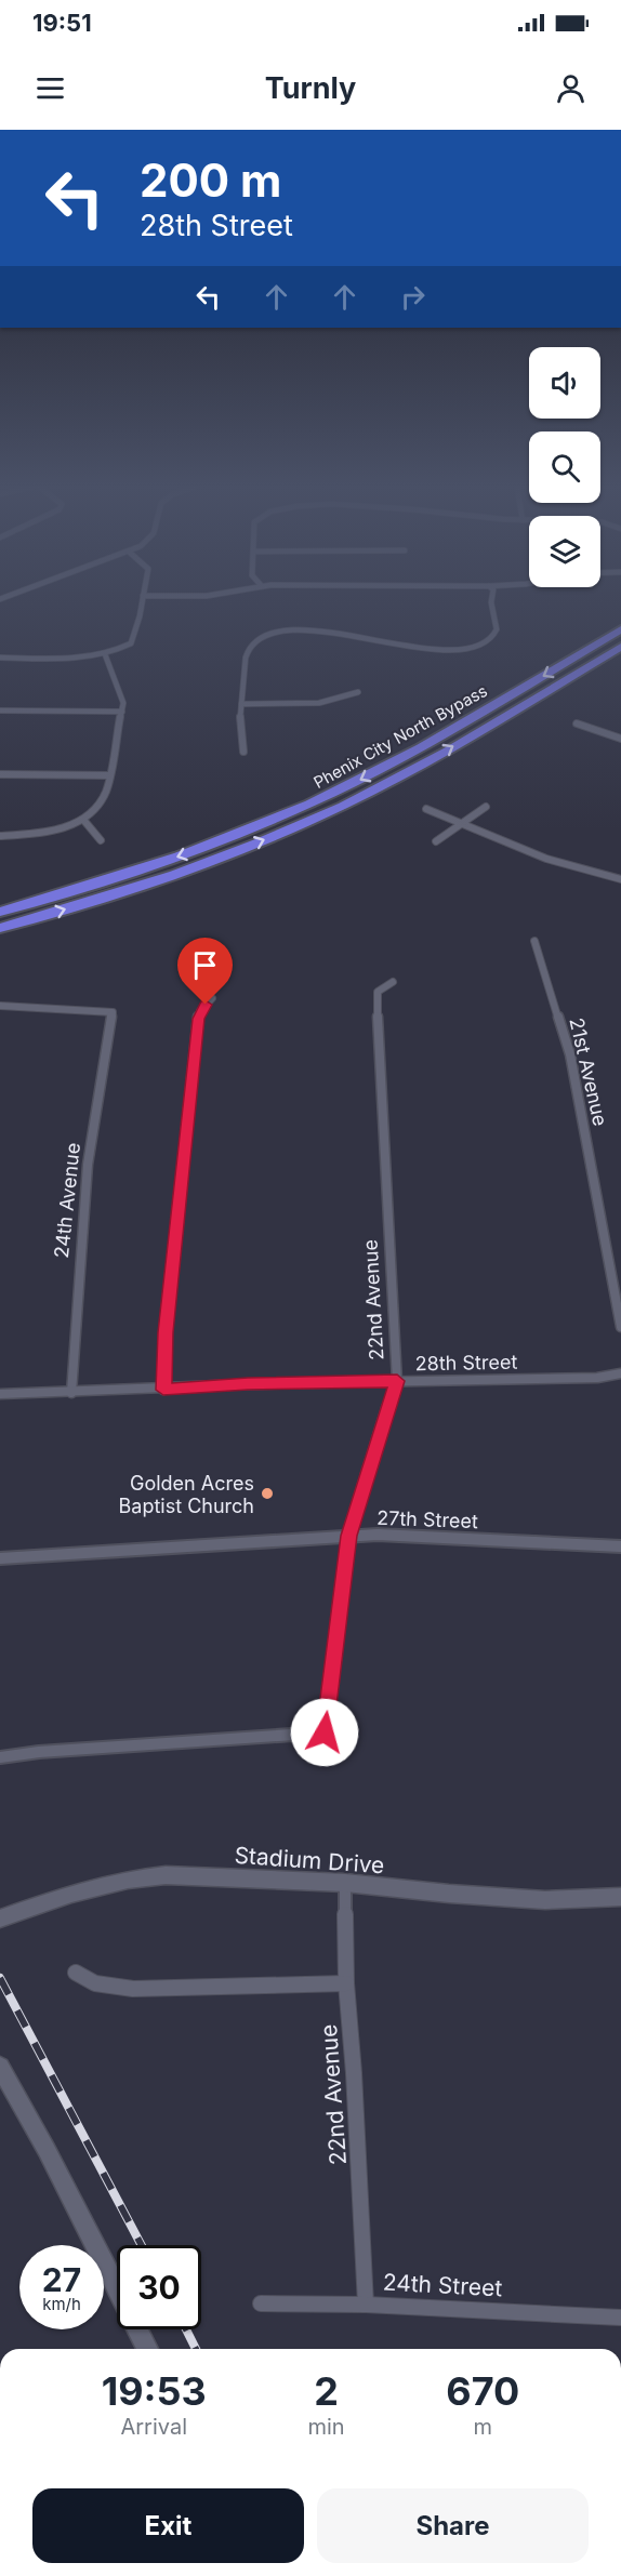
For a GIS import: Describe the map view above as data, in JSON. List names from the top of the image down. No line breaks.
{"streets":{"highway":["Phenix City North Bypass"],"street":["21st Avenue","24th Avenue","22nd Avenue","28th Street","27th Street","Stadium Drive","24th Street"]},"crossings":[["24th Avenue","28th Street"],["22nd Avenue","28th Street"],["22nd Avenue","27th Street"],["22nd Avenue","Stadium Drive"],["22nd Avenue","24th Street"]],"places":["Golden Acres Baptist Church"],"page":{"status":"19:51","header":"Turnly","turn":["200 m","28th Street"],"speed":"27 km/h","limit":"30","eta":["19:53","Arrival","2","min","670","m"],"buttons":["Exit","Share"]}}
